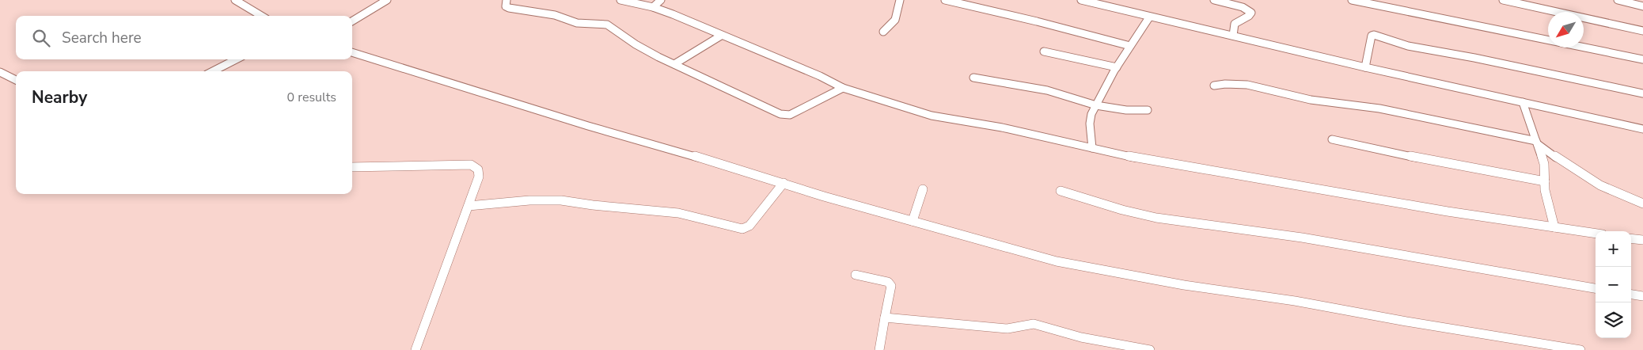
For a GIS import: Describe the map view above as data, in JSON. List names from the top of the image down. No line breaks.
{"north":"bottom left","page":{"search":"Search here","heading":["Nearby","0 results"],"map_buttons":["+","−"]}}
